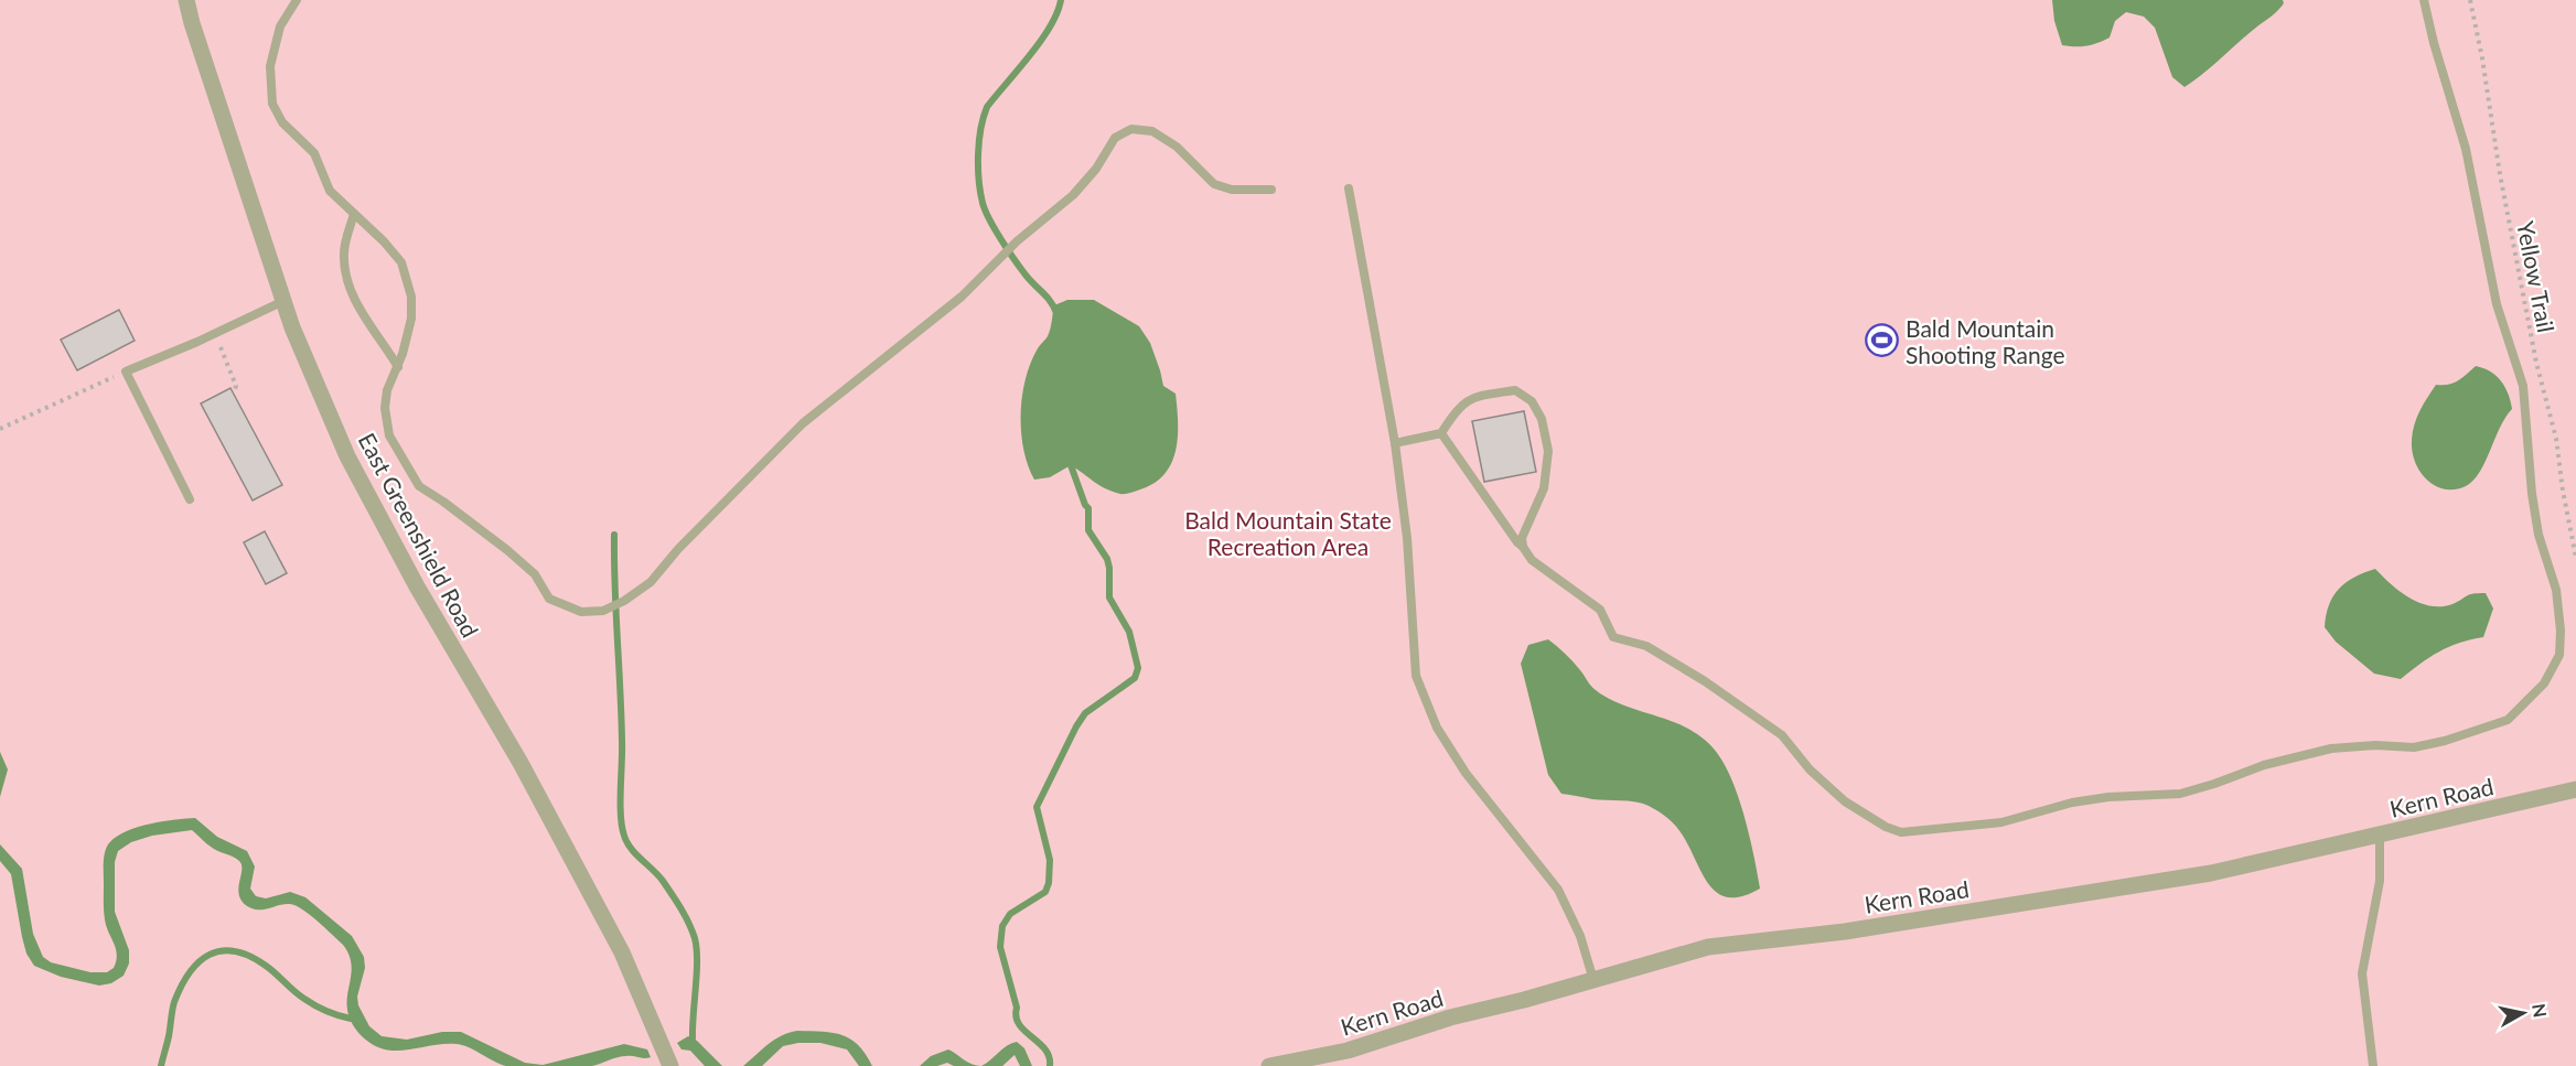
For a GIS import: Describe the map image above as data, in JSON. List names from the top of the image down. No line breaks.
{"streets":{"street":["East Greenshield Road","Kern Road"],"path":["Yellow Trail"]},"parks":["Bald Mountain State Recreation Area"],"places":{"sports":["Bald Mountain Shooting Range"]},"north":"right"}
